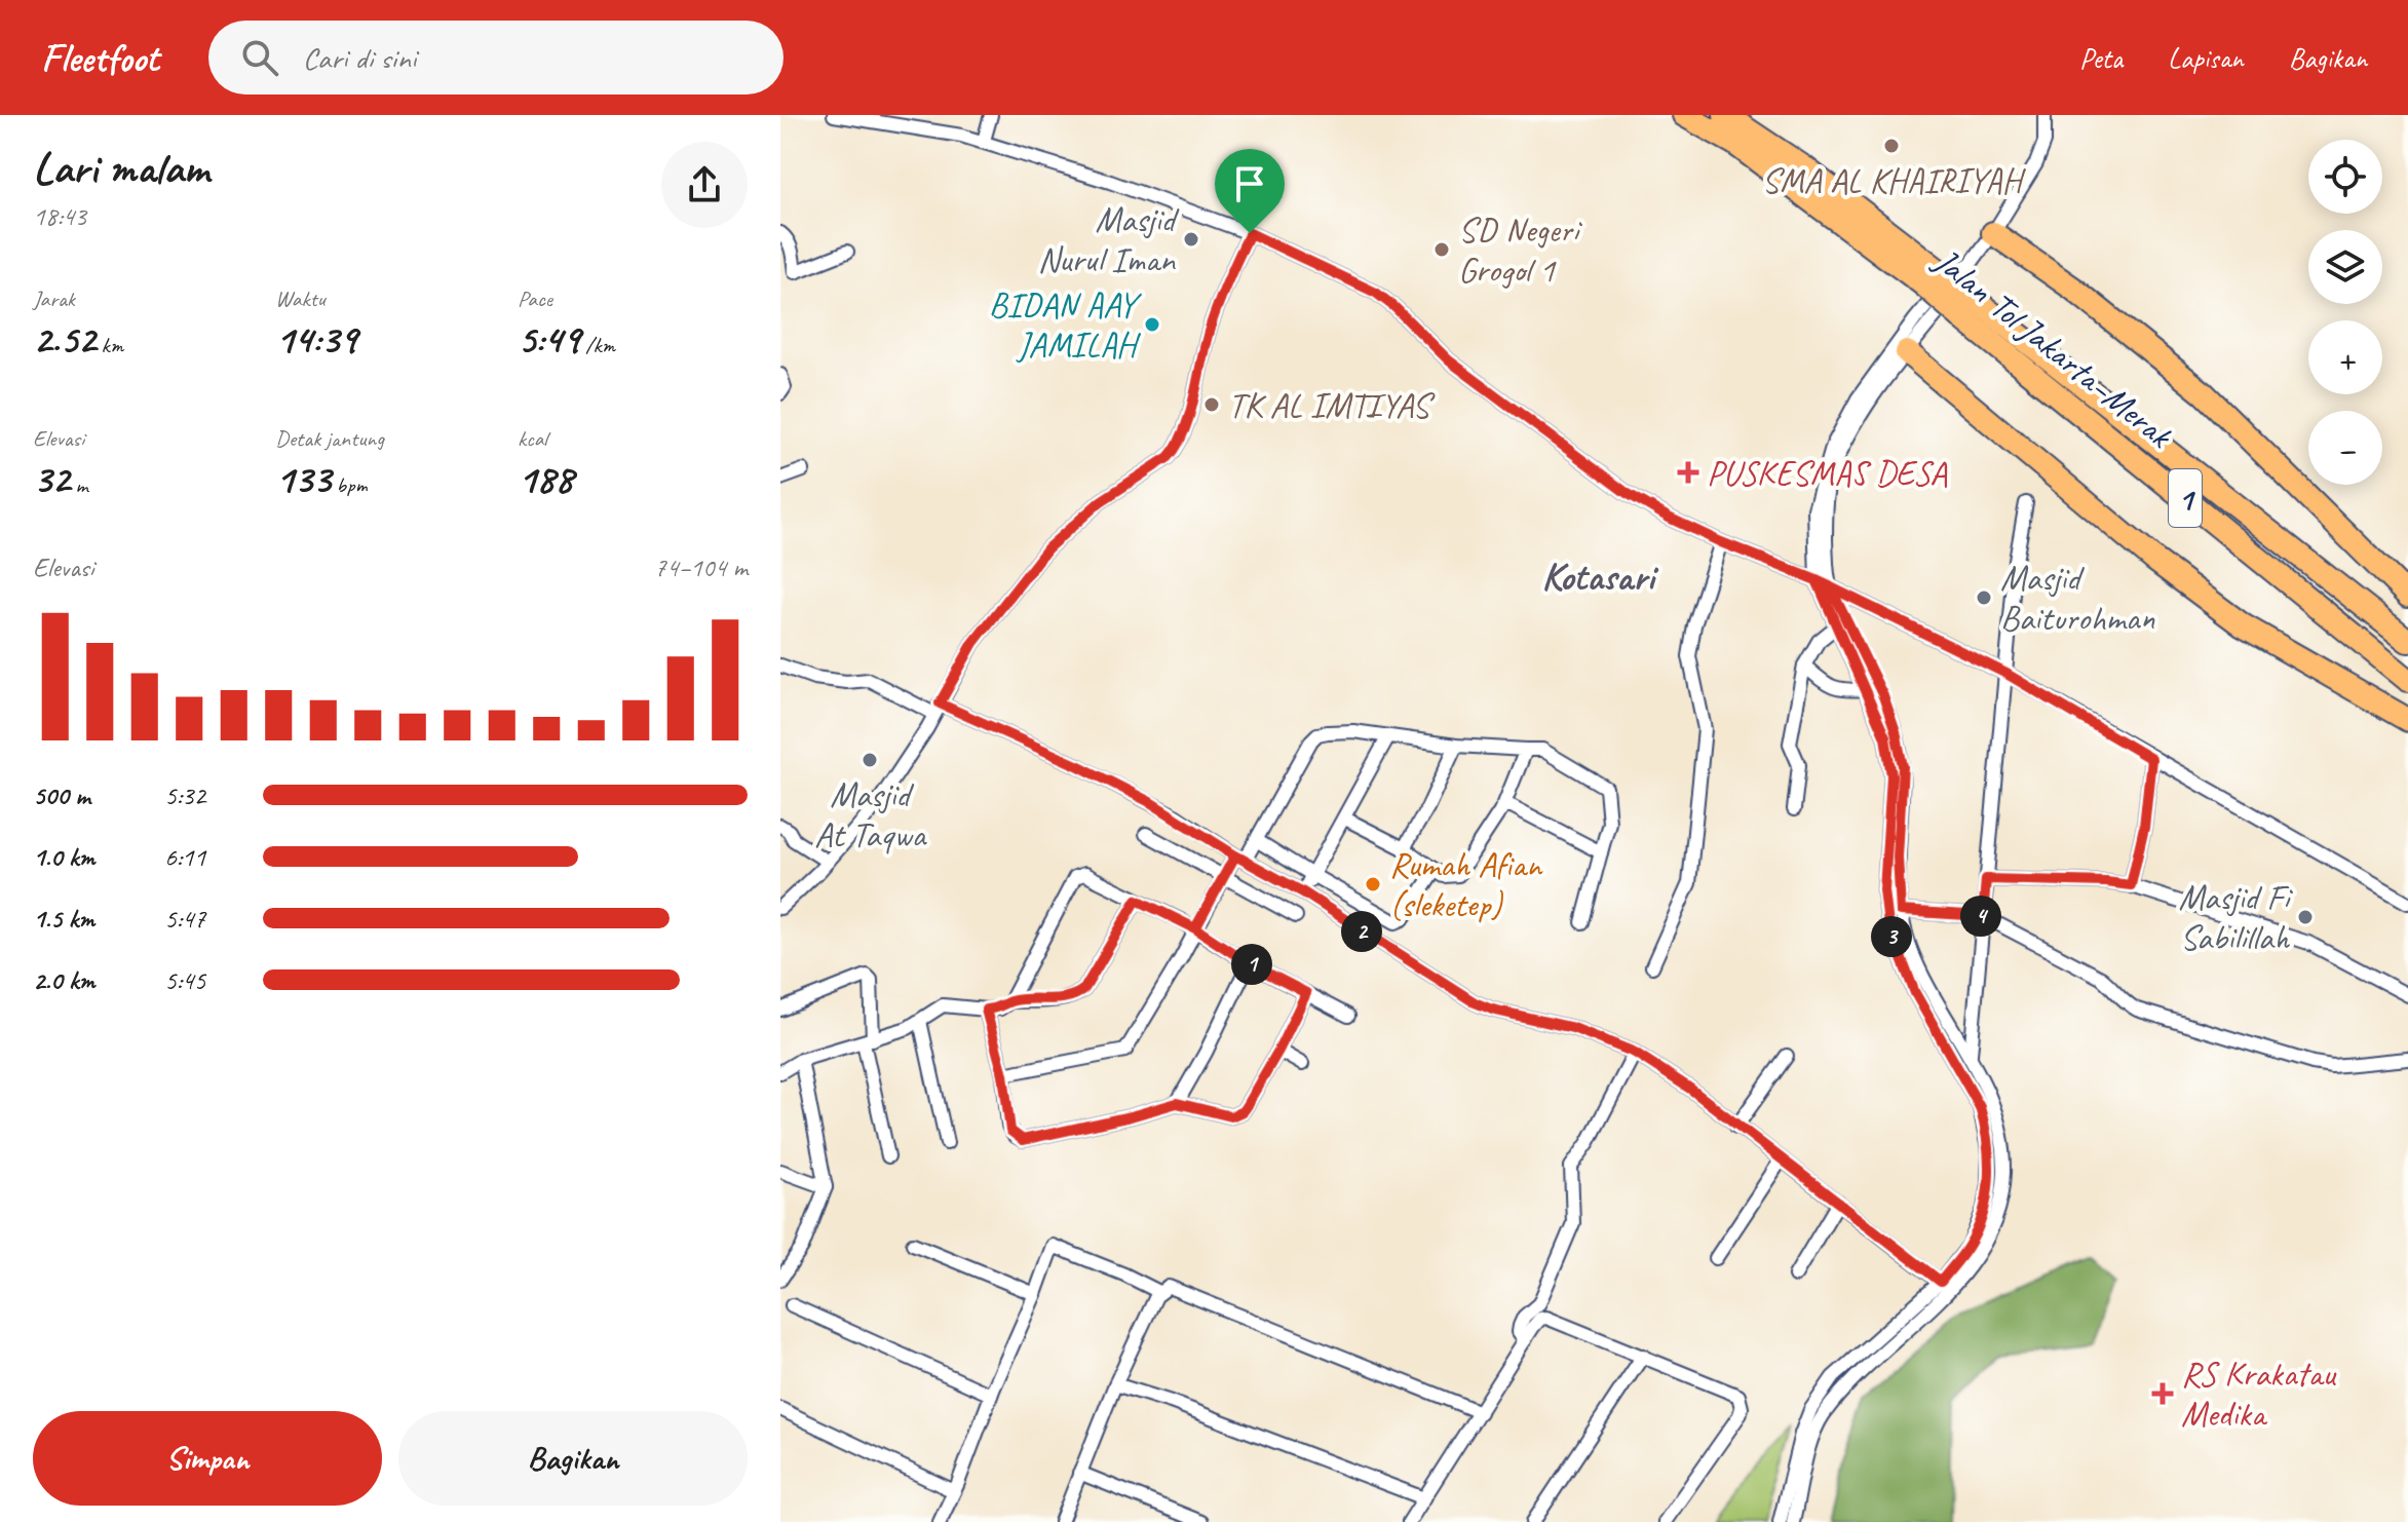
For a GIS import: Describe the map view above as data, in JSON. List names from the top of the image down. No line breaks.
{"streets":{"highway":["Jalan Tol Jakarta–Merak","1"]},"districts":["Kotasari"],"places":{"other":["SMA AL KHAIRIYAH","Masjid Nurul Iman","SD Negeri Grogol 1","BIDAN AAY JAMILAH","TK AL IMTIYAS","Masjid Baiturohman","Masjid At Taqwa","Rumah Afian (sleketep)","Masjid Fi Sabilillah"],"health":["PUSKESMAS DESA","RS Krakatau Medika"]},"page":{"header":"Fleetfoot","search":"Cari di sini","nav":["Peta","Lapisan","Bagikan"],"heading":["Lari malam","18:43"],"map_buttons":["+","−"],"stats":[["Jarak","2.52 km"],["Waktu","14:39"],["Pace","5:49 /km"],["Elevasi","32 m"],["Detak jantung","133 bpm"],["kcal","188"]],"chart":["Elevasi","74–104 m"],"list":[{"name":"500 m","note":"5:32"},{"name":"1.0 km","note":"6:11"},{"name":"1.5 km","note":"5:47"},{"name":"2.0 km","note":"5:45"}],"pins":["4","2","3","1"],"buttons":["Simpan","Bagikan"]}}
